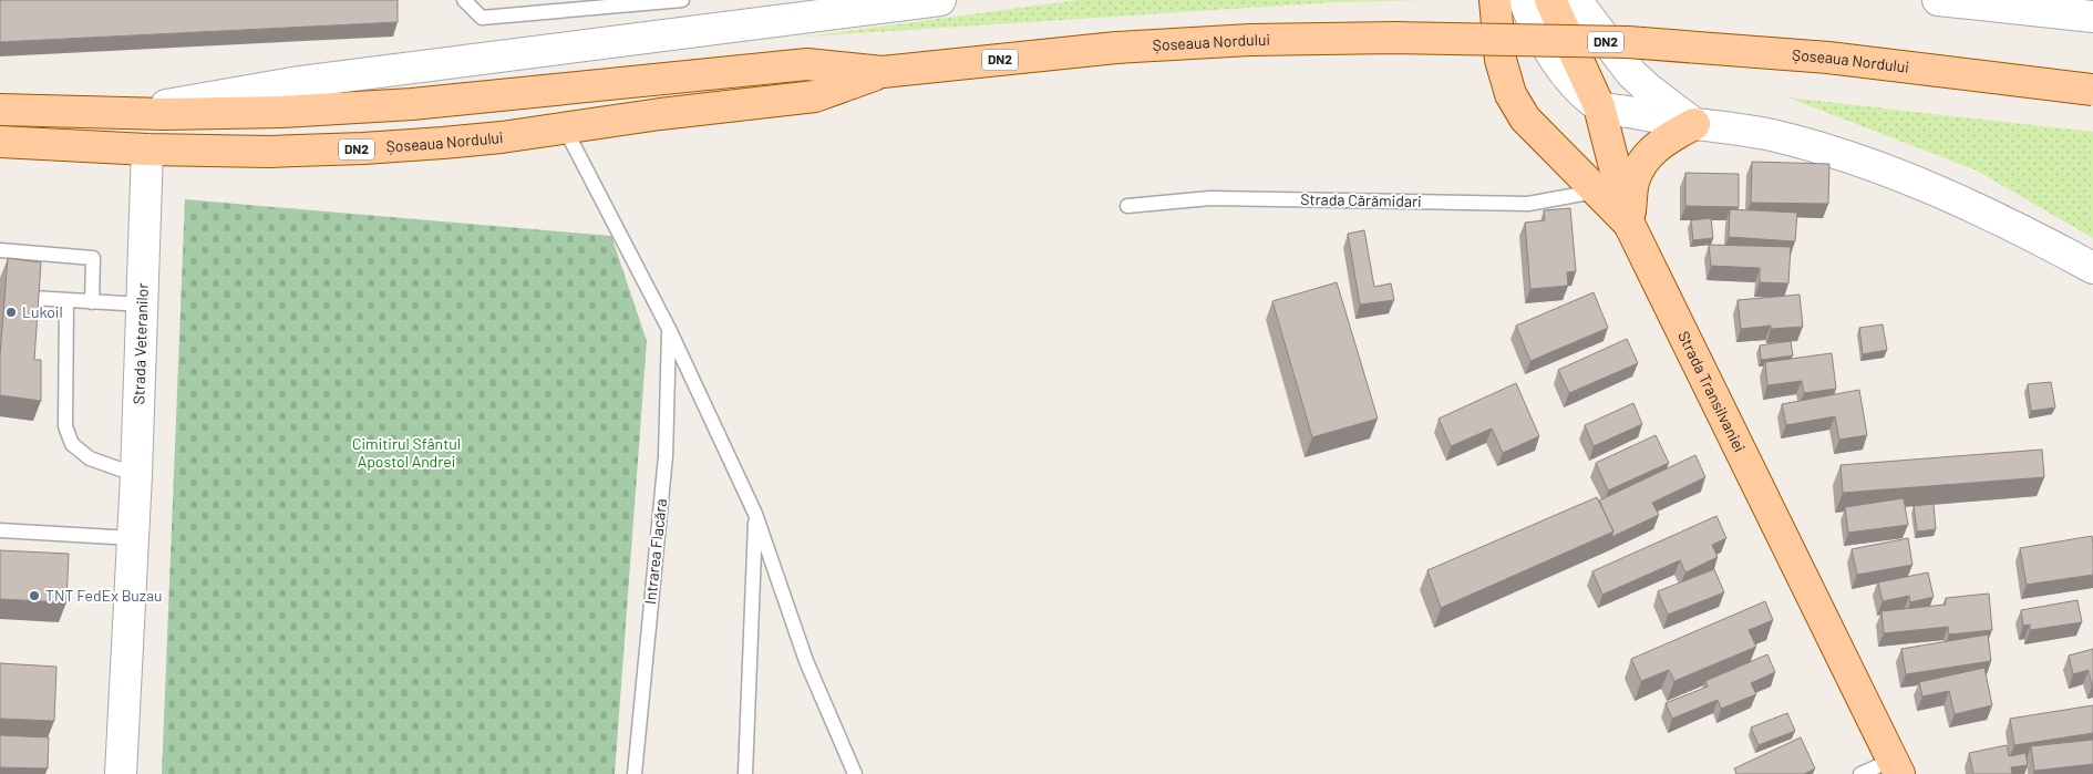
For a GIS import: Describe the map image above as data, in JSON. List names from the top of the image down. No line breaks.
{"streets":{"main road":["DN2","Șoseaua Nordului","Strada Transilvaniei"],"street":["Strada Veteranilor"],"lane":["Strada Cărămidari","Intrarea Flacăra"]},"crossings":[["Șoseaua Nordului","Strada Veteranilor"]],"parks":["Cimitirul Sfântul Apostol Andrei"],"places":["Lukoil","TNT FedEx Buzau"]}
